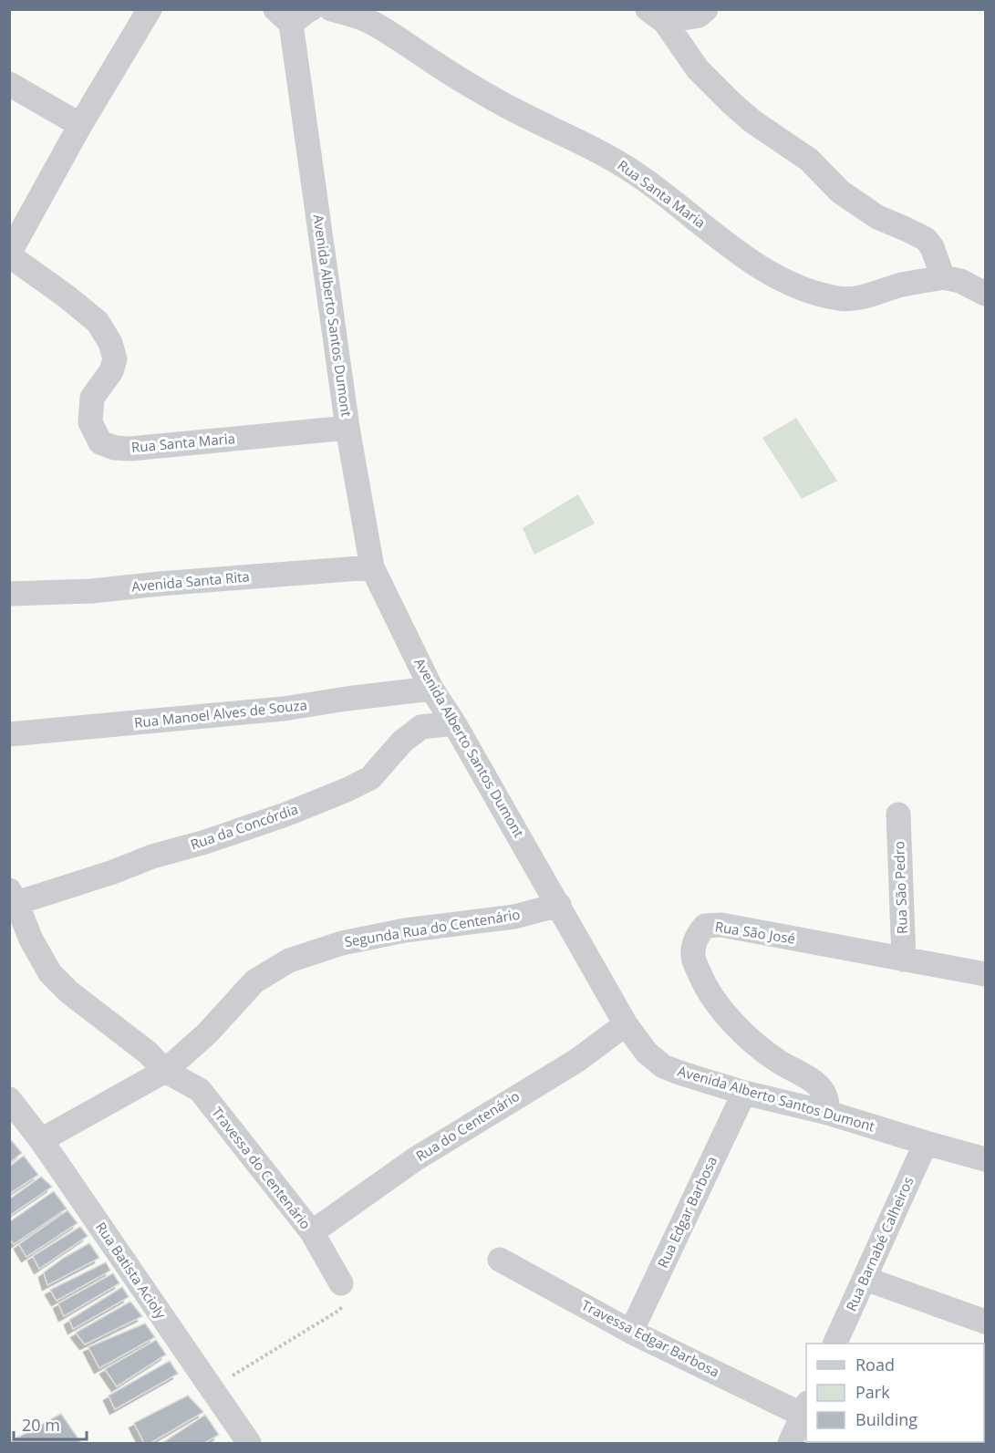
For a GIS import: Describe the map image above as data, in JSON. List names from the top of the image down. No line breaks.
{"streets":{"street":["Rua Santa Maria","Avenida Alberto Santos Dumont","Avenida Santa Rita","Rua Manoel Alves de Souza","Rua da Concórdia","Rua São Pedro","Segunda Rua do Centenário","Rua São José","Rua do Centenário","Travessa do Centenário","Rua Edgar Barbosa","Rua Barnabé Calheiros","Rua Batista Acioly","Travessa Edgar Barbosa"]},"crossings":[["Rua Santa Maria","Avenida Alberto Santos Dumont"],["Avenida Alberto Santos Dumont","Avenida Santa Rita"],["Avenida Alberto Santos Dumont","Rua Manoel Alves de Souza"],["Avenida Alberto Santos Dumont","Rua da Concórdia"],["Avenida Alberto Santos Dumont","Segunda Rua do Centenário"],["Avenida Alberto Santos Dumont","Rua São José"],["Avenida Alberto Santos Dumont","Rua do Centenário"],["Avenida Alberto Santos Dumont","Rua Edgar Barbosa"],["Avenida Alberto Santos Dumont","Rua Barnabé Calheiros"],["Rua da Concórdia","Travessa do Centenário"],["Rua São Pedro","Rua São José"],["Segunda Rua do Centenário","Travessa do Centenário"],["Segunda Rua do Centenário","Rua Batista Acioly"],["Rua do Centenário","Travessa do Centenário"],["Rua Edgar Barbosa","Travessa Edgar Barbosa"]],"legend":["Road","Park","Building"],"scale_bar":"20 m"}
